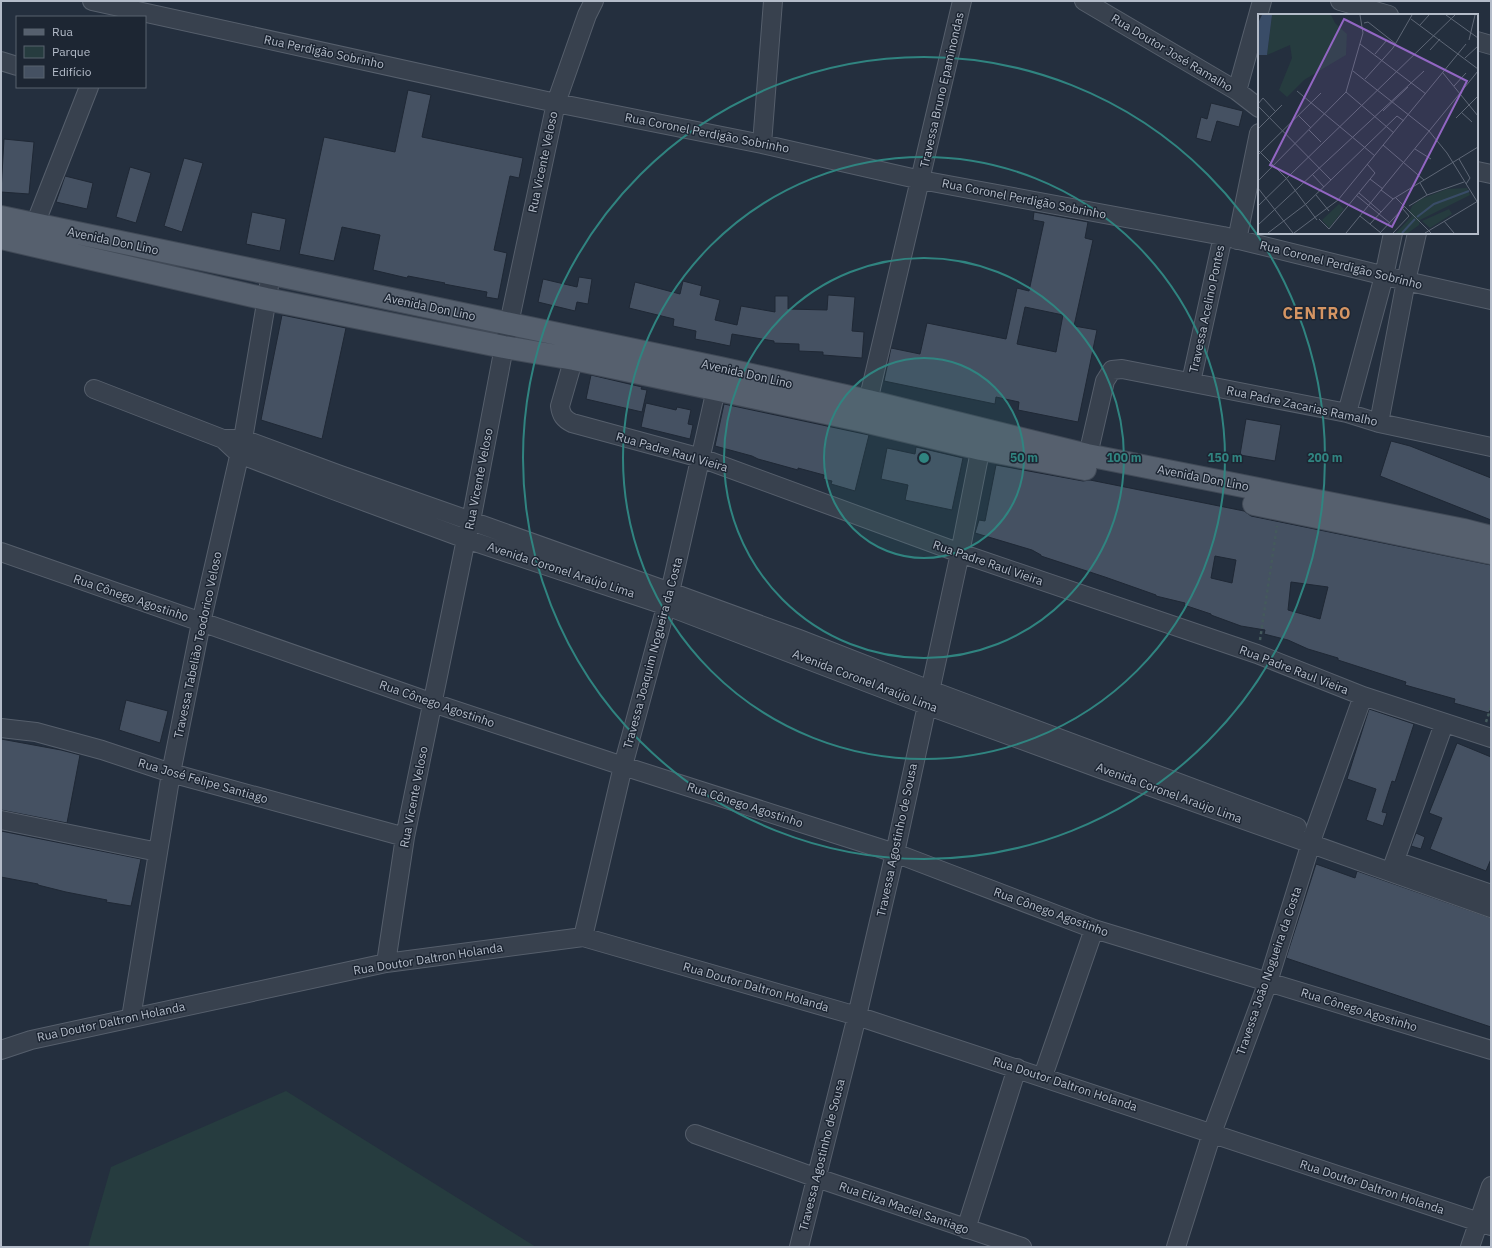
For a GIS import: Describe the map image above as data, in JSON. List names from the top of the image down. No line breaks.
{"streets":{"main road":["Avenida Don Lino"],"street":["Rua Perdigão Sobrinho","Rua Doutor José Ramalho","Travessa Bruno Epaminondas","Rua Coronel Perdigão Sobrinho","Rua Vicente Veloso","Travessa Acelino Pontes","Rua Padre Zacarias Ramalho","Rua Padre Raul Vieira","Avenida Coronel Araújo Lima","Rua Cônego Agostinho","Travessa Tabelião Teodorico Veloso","Travessa Joaquim Nogueira da Costa","Rua José Felipe Santiago","Travessa Agostinho de Sousa","Rua Doutor Daltron Holanda","Travessa João Nogueira da Costa","Rua Eliza Maciel Santiago"]},"crossings":[["Rua Perdigão Sobrinho","Rua Coronel Perdigão Sobrinho"],["Rua Perdigão Sobrinho","Rua Vicente Veloso"],["Travessa Bruno Epaminondas","Rua Coronel Perdigão Sobrinho"],["Travessa Bruno Epaminondas","Avenida Don Lino"],["Rua Coronel Perdigão Sobrinho","Rua Vicente Veloso"],["Rua Coronel Perdigão Sobrinho","Travessa Acelino Pontes"],["Rua Vicente Veloso","Avenida Don Lino"],["Rua Vicente Veloso","Avenida Coronel Araújo Lima"],["Rua Vicente Veloso","Rua Cônego Agostinho"],["Rua Vicente Veloso","Rua José Felipe Santiago"],["Rua Vicente Veloso","Rua Doutor Daltron Holanda"],["Avenida Don Lino","Rua Padre Zacarias Ramalho"],["Avenida Don Lino","Rua Padre Raul Vieira"],["Avenida Don Lino","Travessa Tabelião Teodorico Veloso"],["Avenida Don Lino","Travessa Joaquim Nogueira da Costa"],["Avenida Don Lino","Travessa Agostinho de Sousa"],["Travessa Acelino Pontes","Rua Padre Zacarias Ramalho"],["Rua Padre Raul Vieira","Travessa Joaquim Nogueira da Costa"],["Rua Padre Raul Vieira","Travessa Agostinho de Sousa"],["Rua Padre Raul Vieira","Travessa João Nogueira da Costa"],["Avenida Coronel Araújo Lima","Travessa Tabelião Teodorico Veloso"],["Avenida Coronel Araújo Lima","Travessa Joaquim Nogueira da Costa"],["Avenida Coronel Araújo Lima","Travessa Agostinho de Sousa"],["Avenida Coronel Araújo Lima","Travessa João Nogueira da Costa"],["Rua Cônego Agostinho","Travessa Tabelião Teodorico Veloso"],["Rua Cônego Agostinho","Travessa Joaquim Nogueira da Costa"],["Rua Cônego Agostinho","Travessa Agostinho de Sousa"],["Rua Cônego Agostinho","Travessa João Nogueira da Costa"],["Travessa Tabelião Teodorico Veloso","Rua José Felipe Santiago"],["Travessa Tabelião Teodorico Veloso","Rua Doutor Daltron Holanda"],["Travessa Joaquim Nogueira da Costa","Rua Doutor Daltron Holanda"],["Travessa Agostinho de Sousa","Rua Doutor Daltron Holanda"],["Travessa Agostinho de Sousa","Rua Eliza Maciel Santiago"],["Rua Doutor Daltron Holanda","Travessa João Nogueira da Costa"]],"districts":["CENTRO"],"legend":["Rua","Parque","Edifício"],"rings":["50 m","100 m","150 m","200 m"]}
